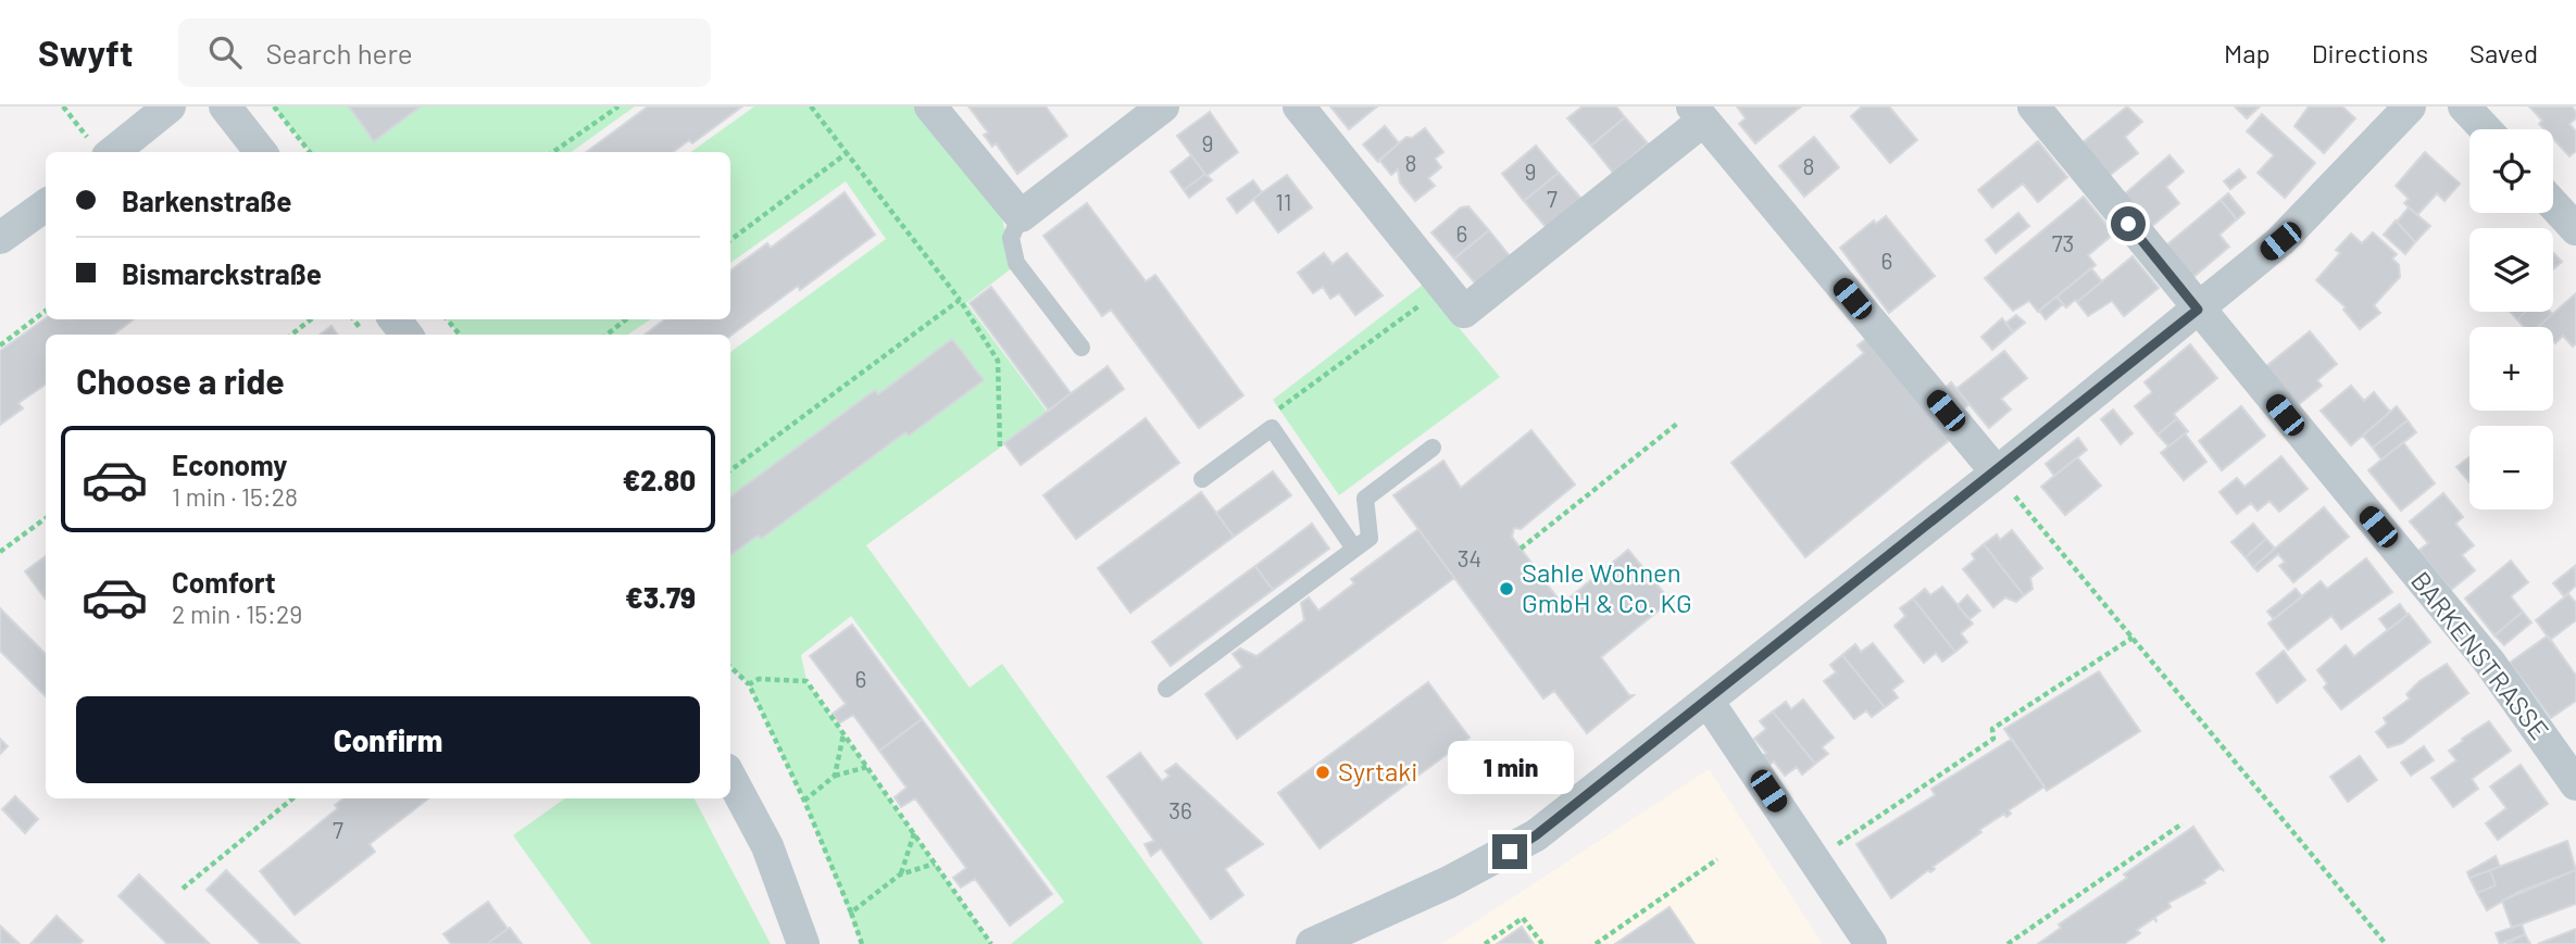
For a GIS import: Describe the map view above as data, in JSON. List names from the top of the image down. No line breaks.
{"streets":{"street":["BARKENSTRASSE"]},"places":["Sahle Wohnen GmbH & Co. KG","Syrtaki"],"house_numbers":["9","8","8","9","7","11","6","73","6","34","6","36","7"],"page":{"header":"Swyft","search":"Search here","nav":["Map","Directions","Saved"],"map_buttons":["+","−"],"banner":["Barkenstraße","Bismarckstraße"],"heading":"Choose a ride","list":[{"name":"Economy","note":"1 min · 15:28","value":"€2.80"},{"name":"Comfort","note":"2 min · 15:29","value":"€3.79"}],"buttons":"Confirm","bubble":"1 min"}}
